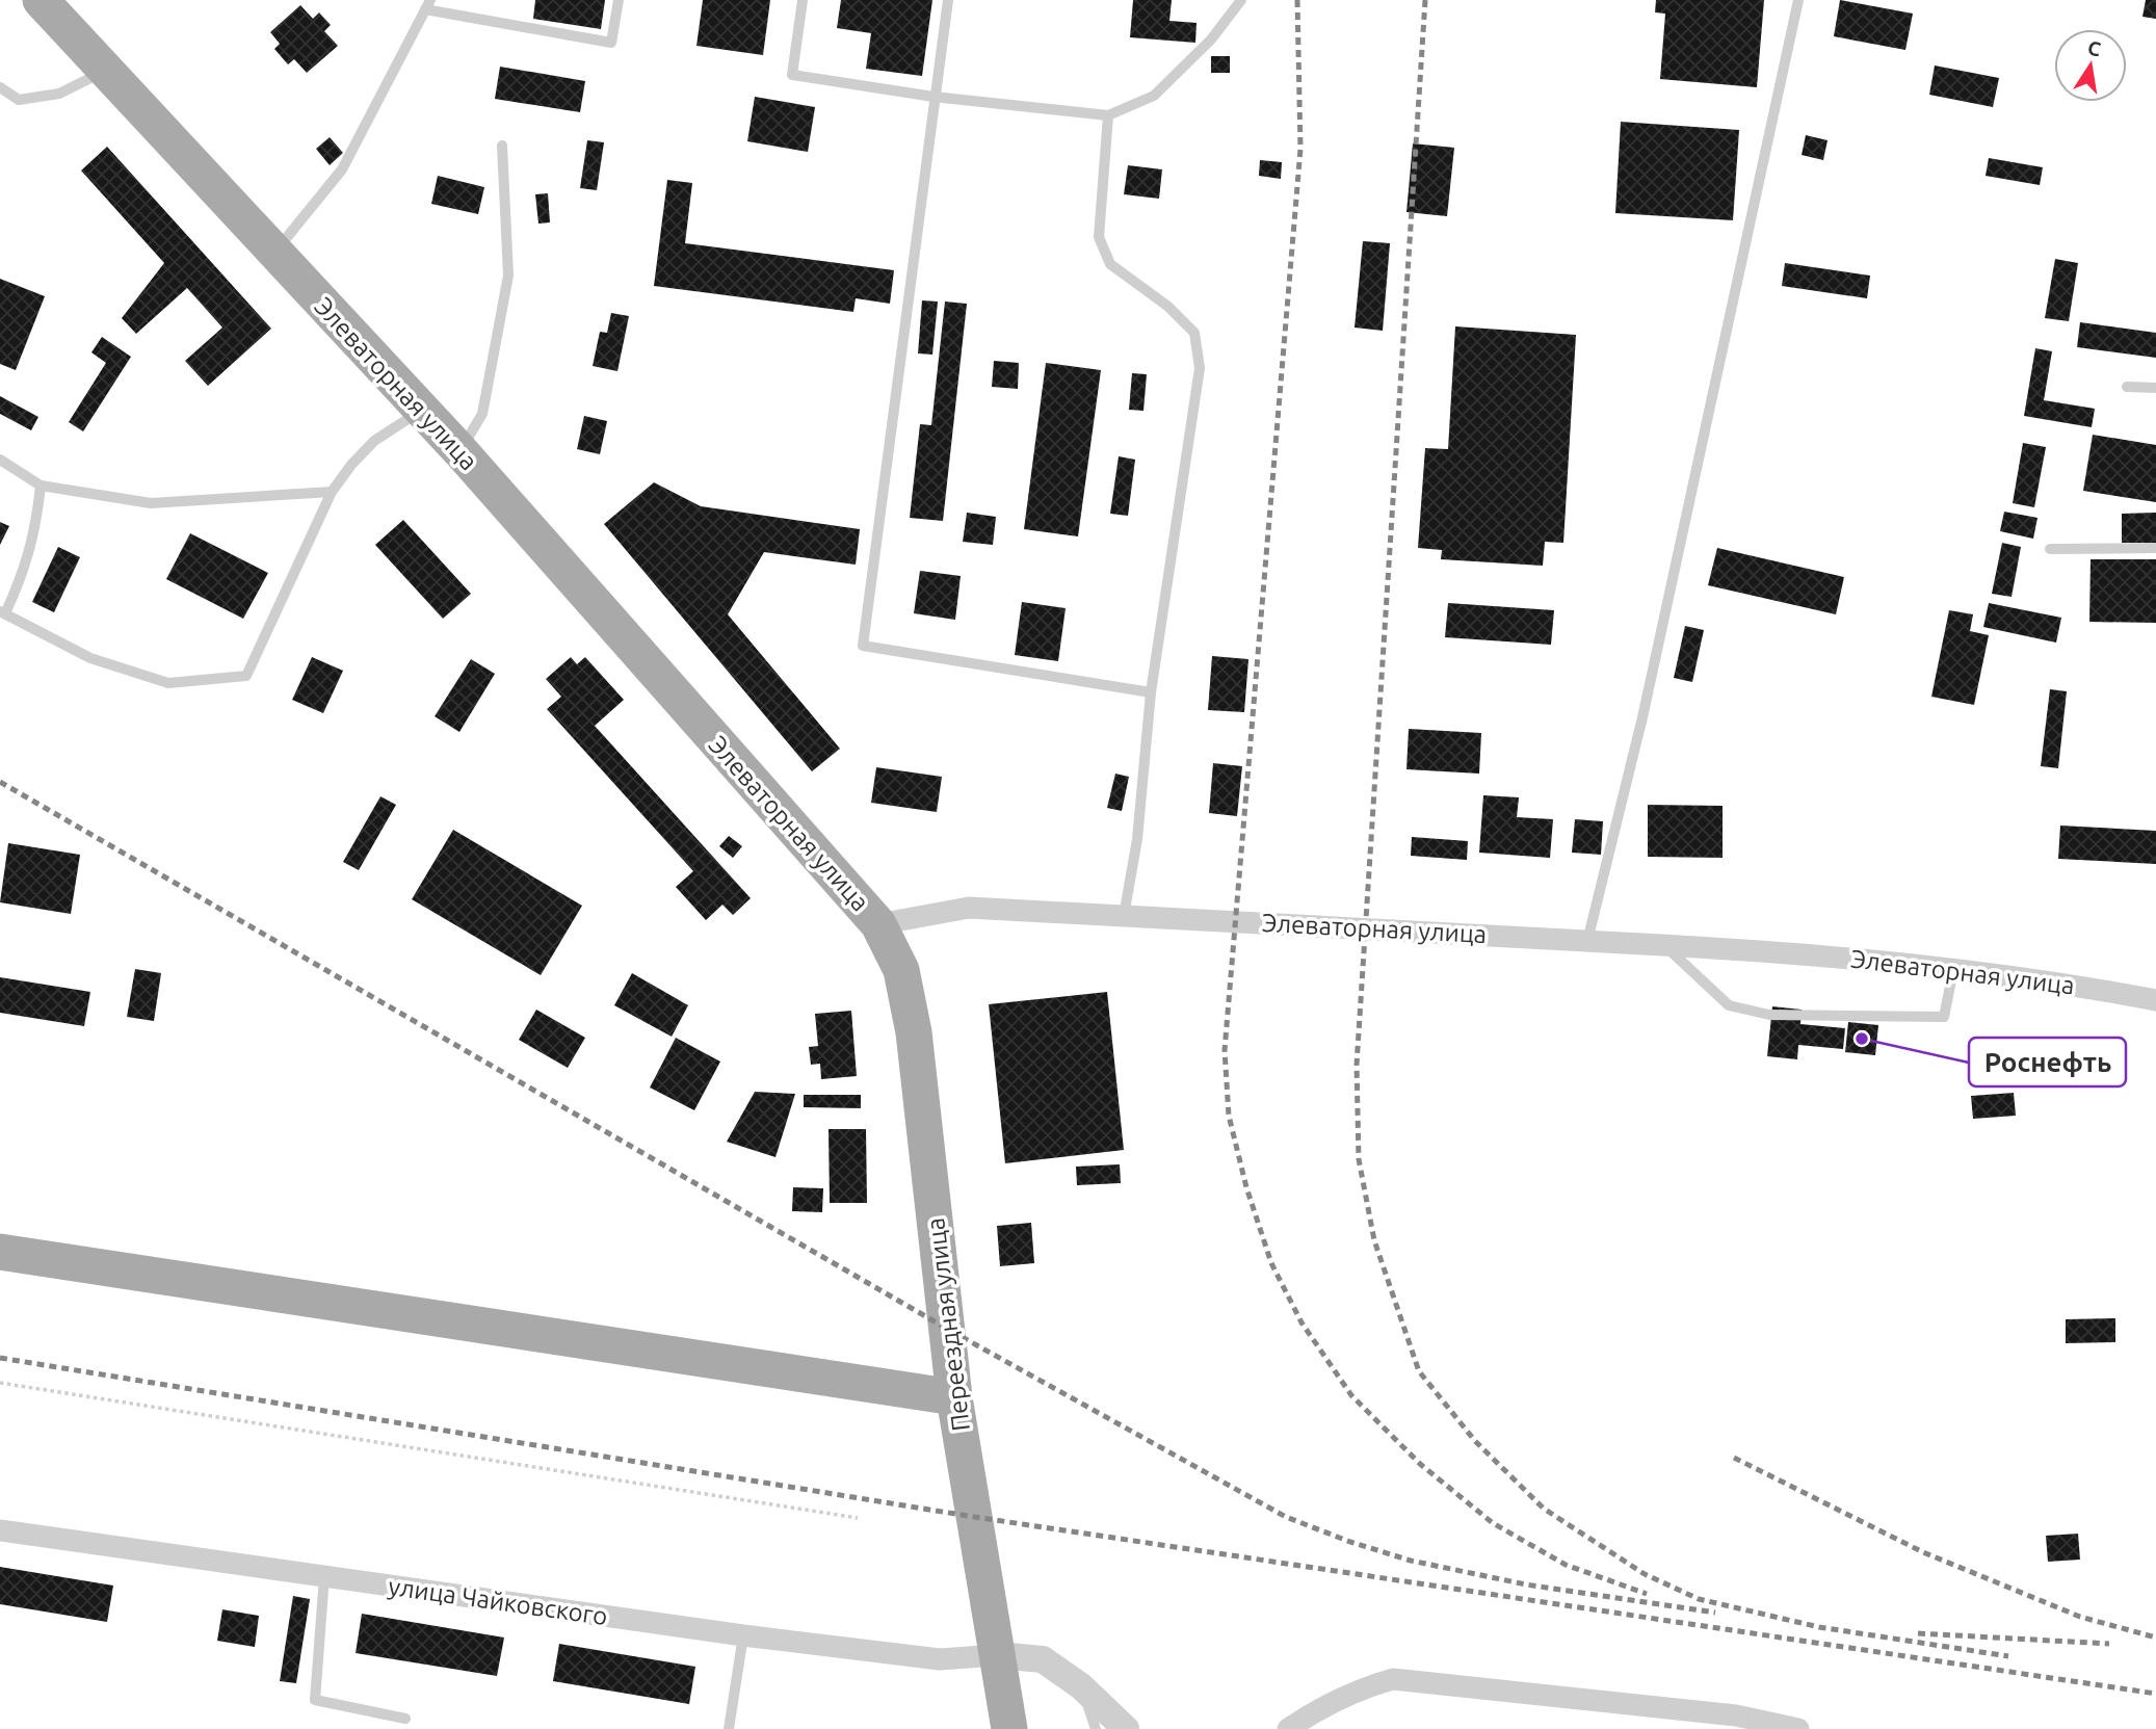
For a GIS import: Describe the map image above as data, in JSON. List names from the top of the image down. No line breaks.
{"streets":{"main road":["Элеваторная улица","Переездная улица"],"street":["улица Чайковского"]},"crossings":[["Элеваторная улица","Переездная улица"],["Переездная улица","улица Чайковского"]],"places":["Роснефть"],"north":"top"}
